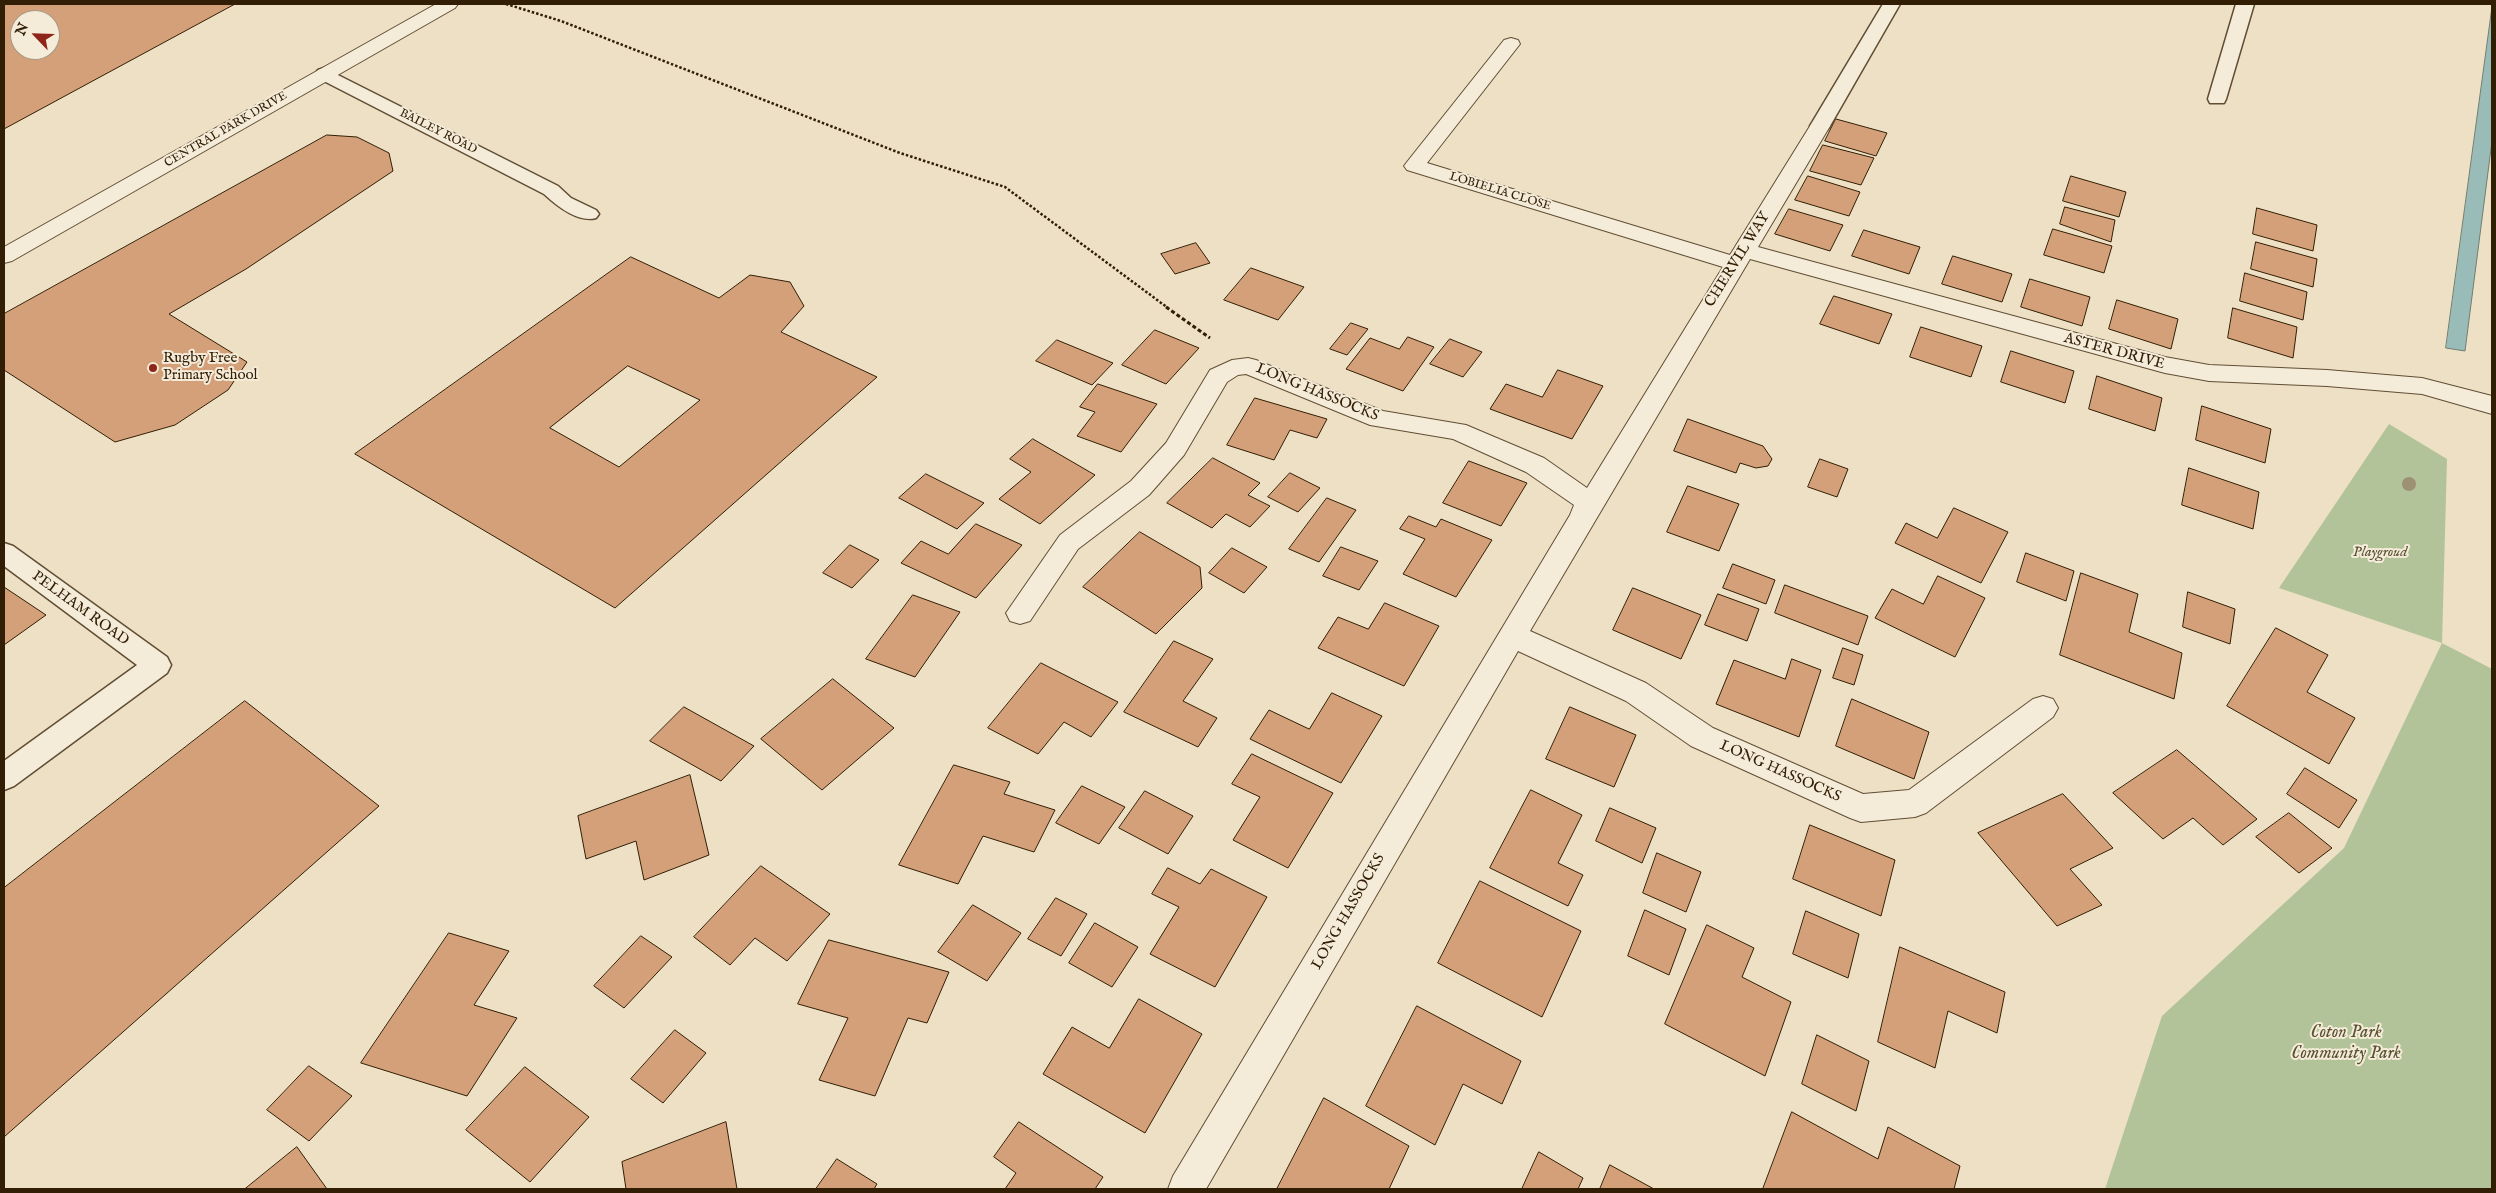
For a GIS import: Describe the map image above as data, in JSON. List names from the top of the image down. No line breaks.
{"streets":{"street":["CENTRAL PARK DRIVE","LOBIELIA CLOSE","CHERVIL WAY","ASTER DRIVE","LONG HASSOCKS"],"lane":["BAILEY ROAD","PELHAM ROAD"]},"crossings":[["CENTRAL PARK DRIVE","BAILEY ROAD"],["LOBIELIA CLOSE","CHERVIL WAY"],["LOBIELIA CLOSE","ASTER DRIVE"],["CHERVIL WAY","ASTER DRIVE"],["CHERVIL WAY","LONG HASSOCKS"]],"parks":["Playgroud","Coton Park Community Park"],"places":["Rugby Free Primary School"],"north":"top left"}
